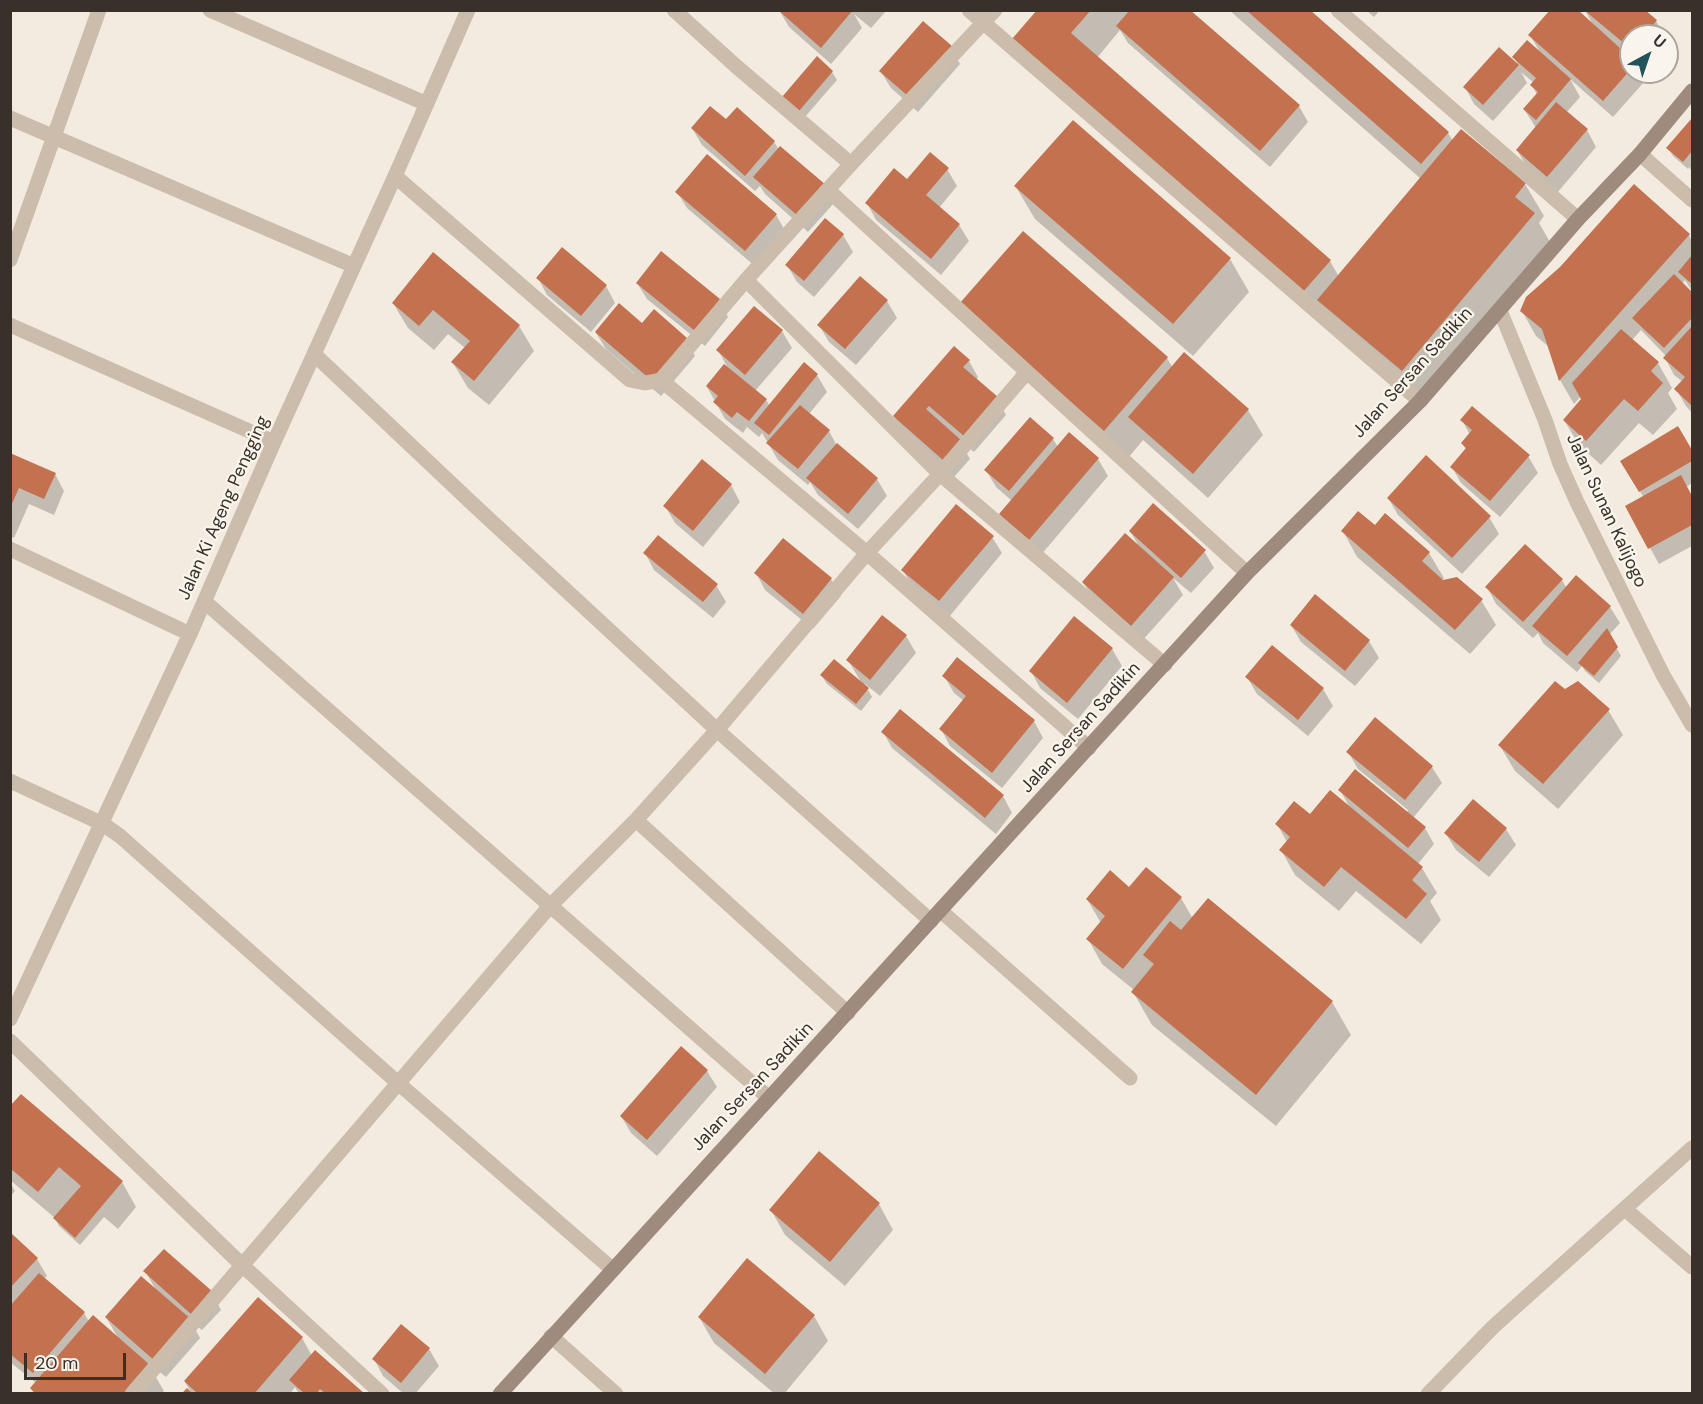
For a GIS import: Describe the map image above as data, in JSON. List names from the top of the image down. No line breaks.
{"streets":{"main road":["Jalan Sersan Sadikin"],"street":["Jalan Ki Ageng Pengging","Jalan Sunan Kalijogo"]},"crossings":[["Jalan Sersan Sadikin","Jalan Sunan Kalijogo"]],"scale_bar":"20 m","north":"top right"}
